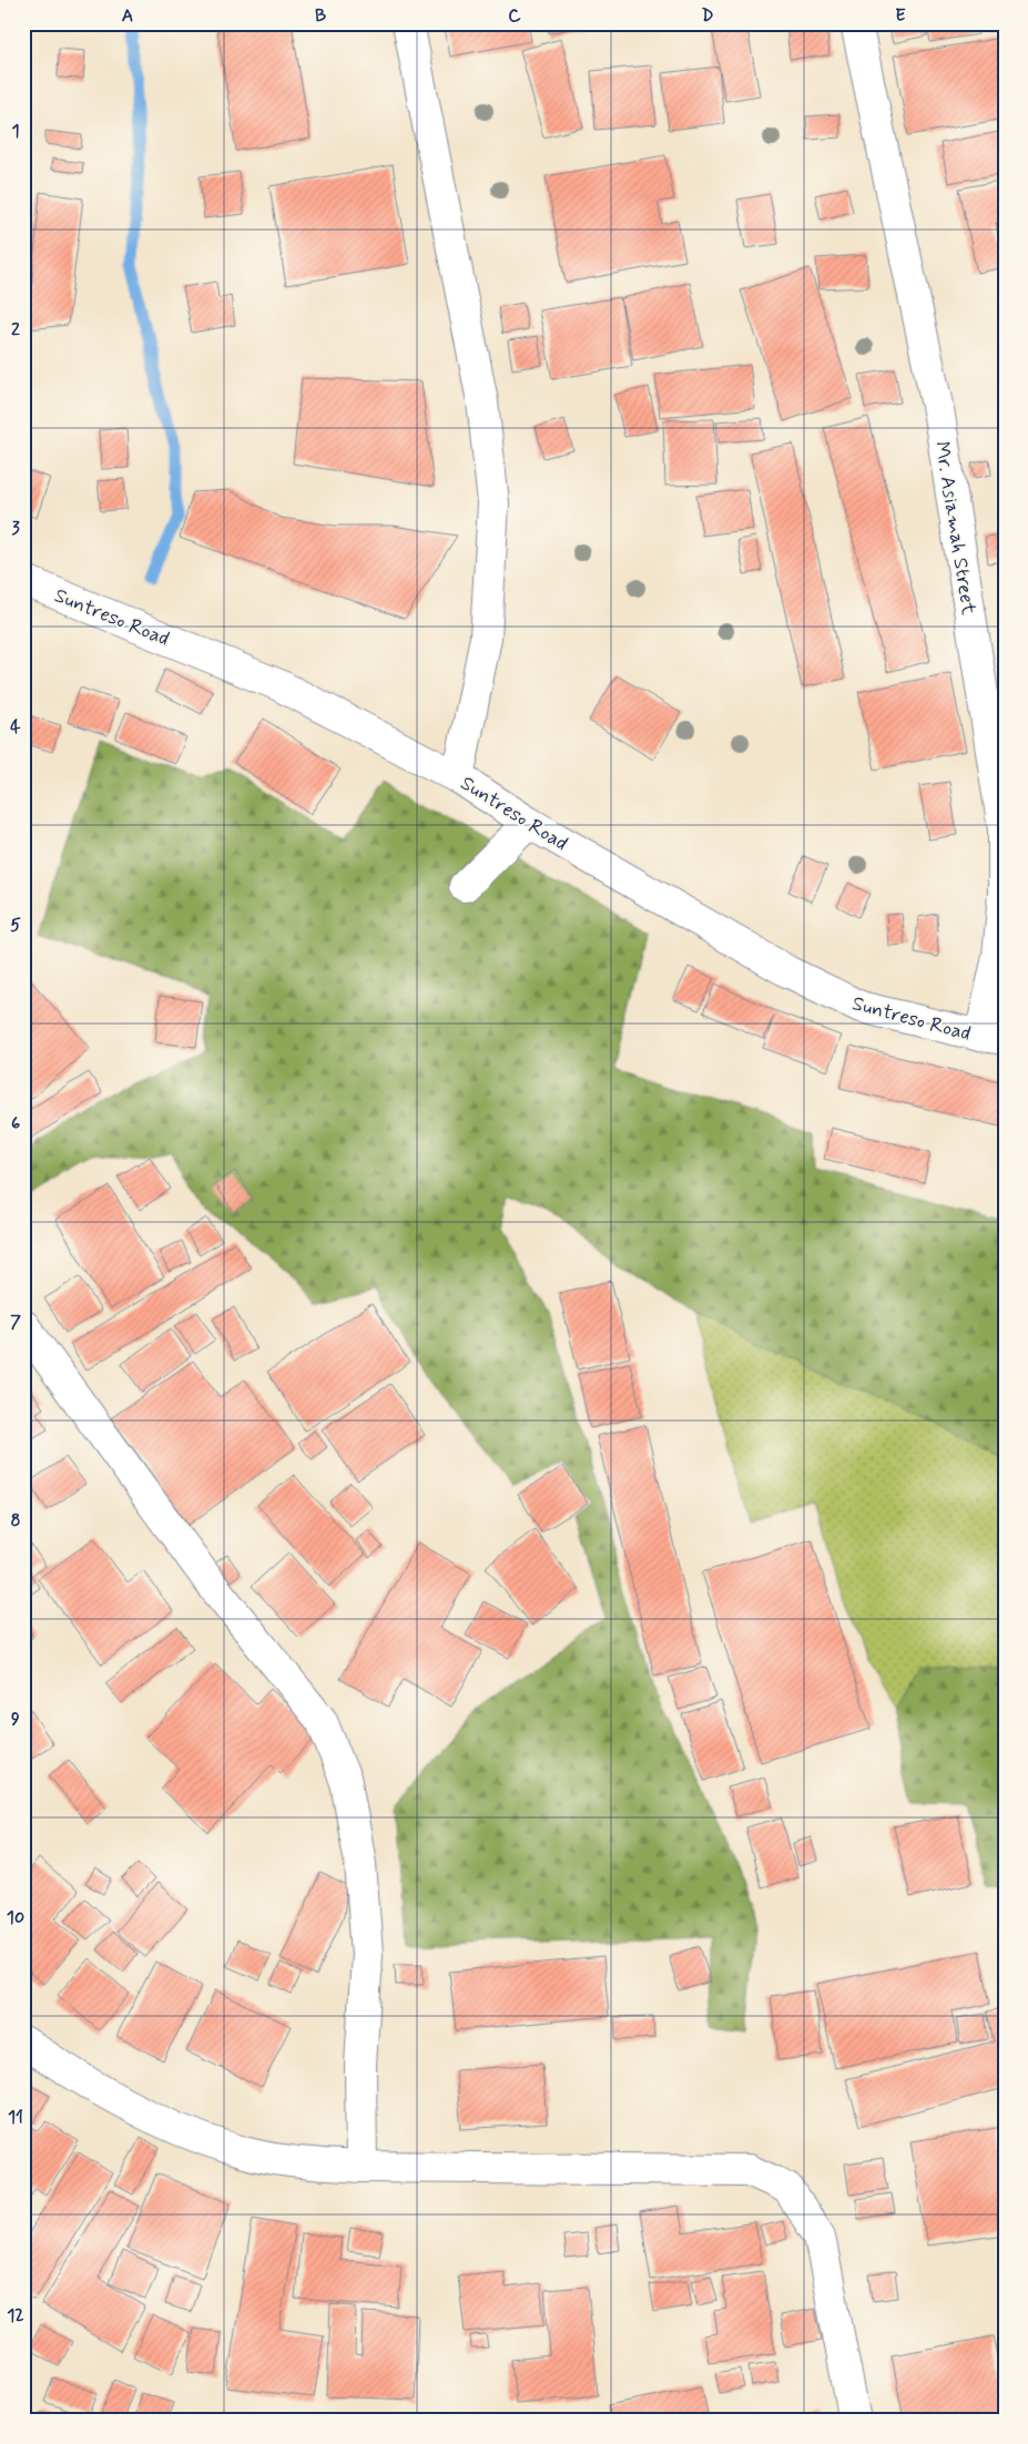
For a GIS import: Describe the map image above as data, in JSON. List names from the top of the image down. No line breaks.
{"streets":{"street":["Mr. Asiamah Street","Suntreso Road"]},"crossings":[["Mr. Asiamah Street","Suntreso Road"]],"grid":{"columns":["A","B","C","D","E"],"rows":["1","2","3","4","5","6","7","8","9","10","11","12"]}}
